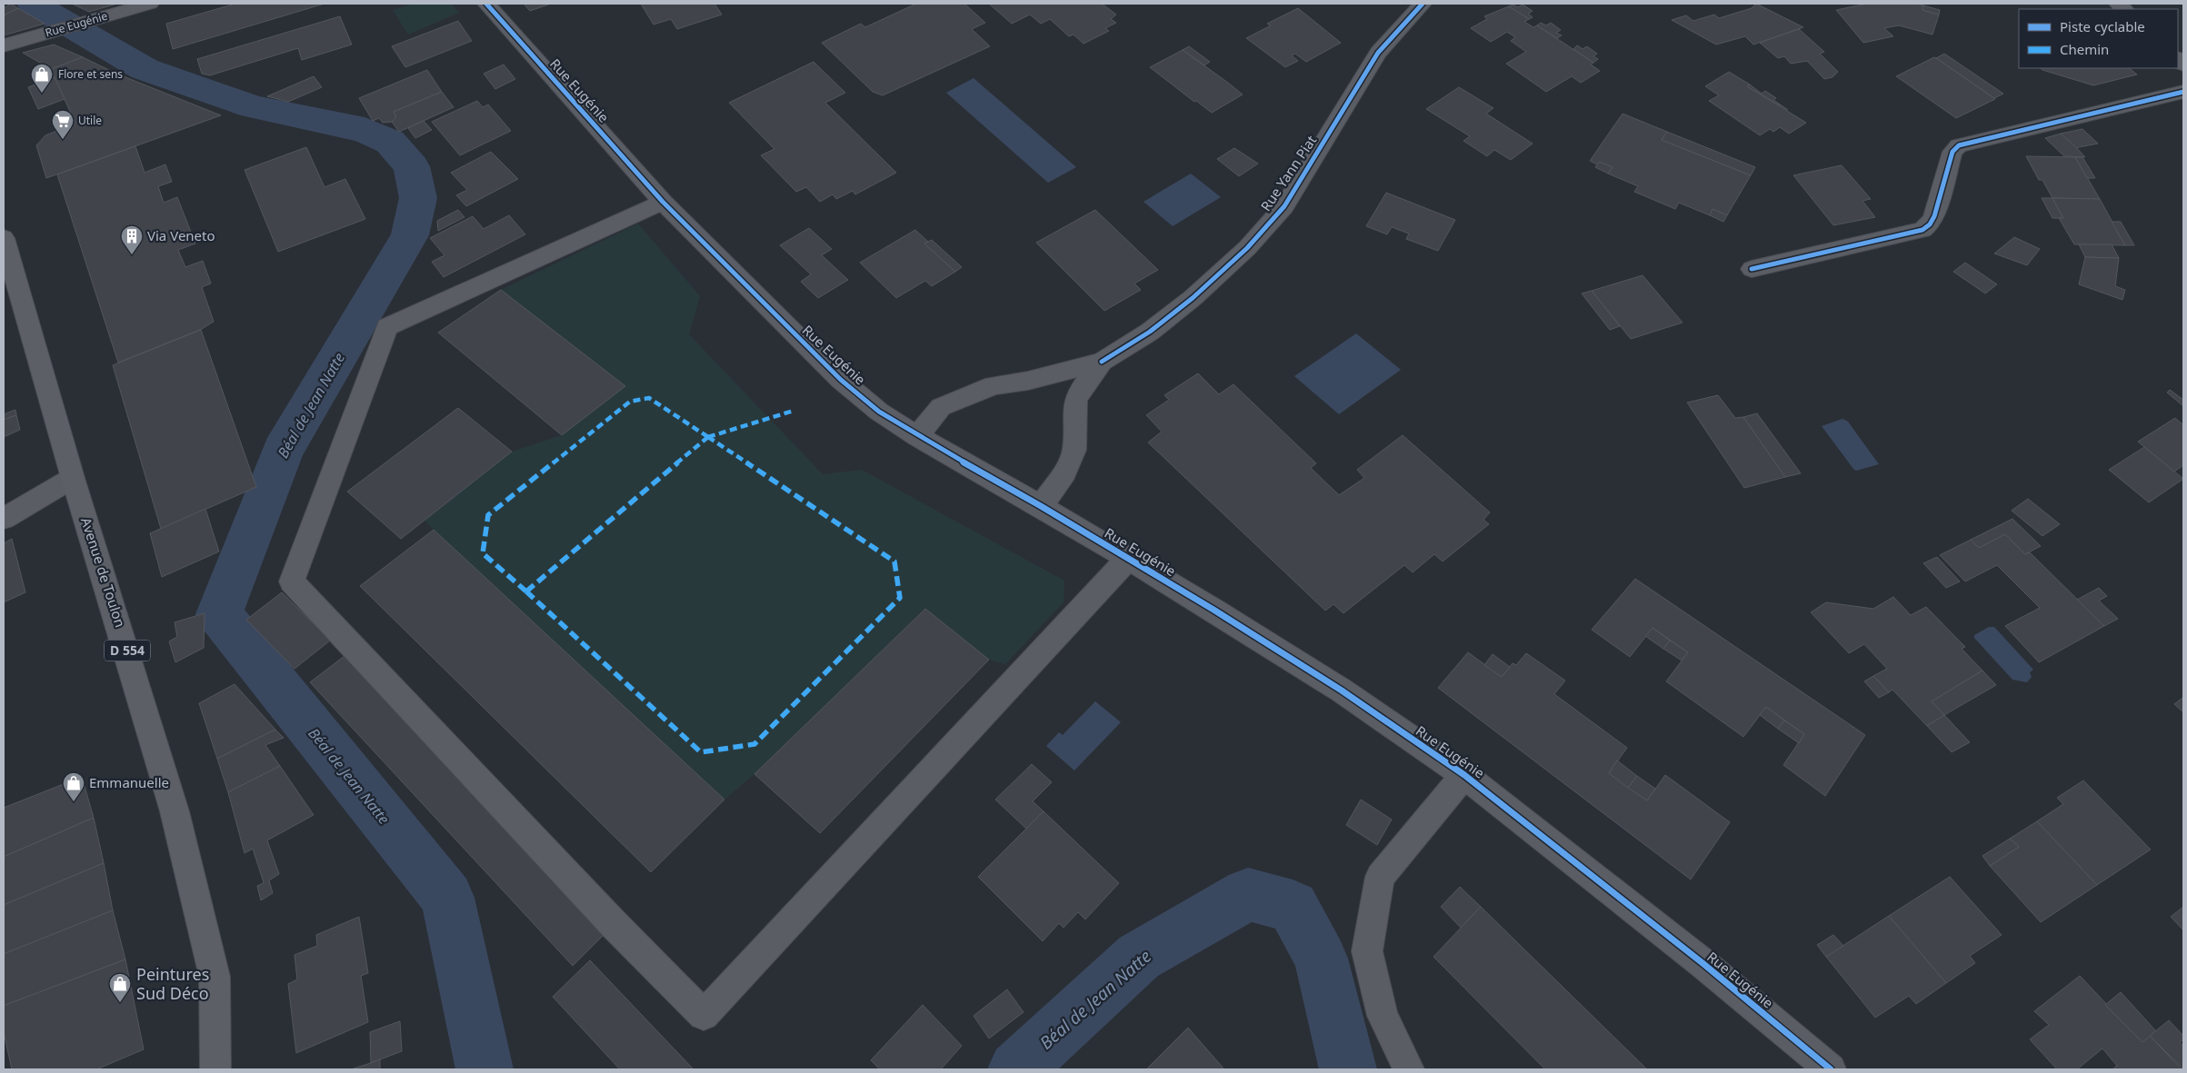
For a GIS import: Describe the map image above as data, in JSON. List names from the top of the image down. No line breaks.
{"streets":{"main road":["Avenue de Toulon","D 554"],"street":["Rue Eugénie","Rue Yann Piat"]},"crossings":[["Rue Eugénie","Rue Yann Piat"]],"water":["Béal de Jean Natte"],"places":{"shop":["Flore et sens","Emmanuelle","Peintures Sud Déco"],"supermarket":["Utile"],"building":["Via Veneto"]},"legend":["Piste cyclable","Chemin"]}
